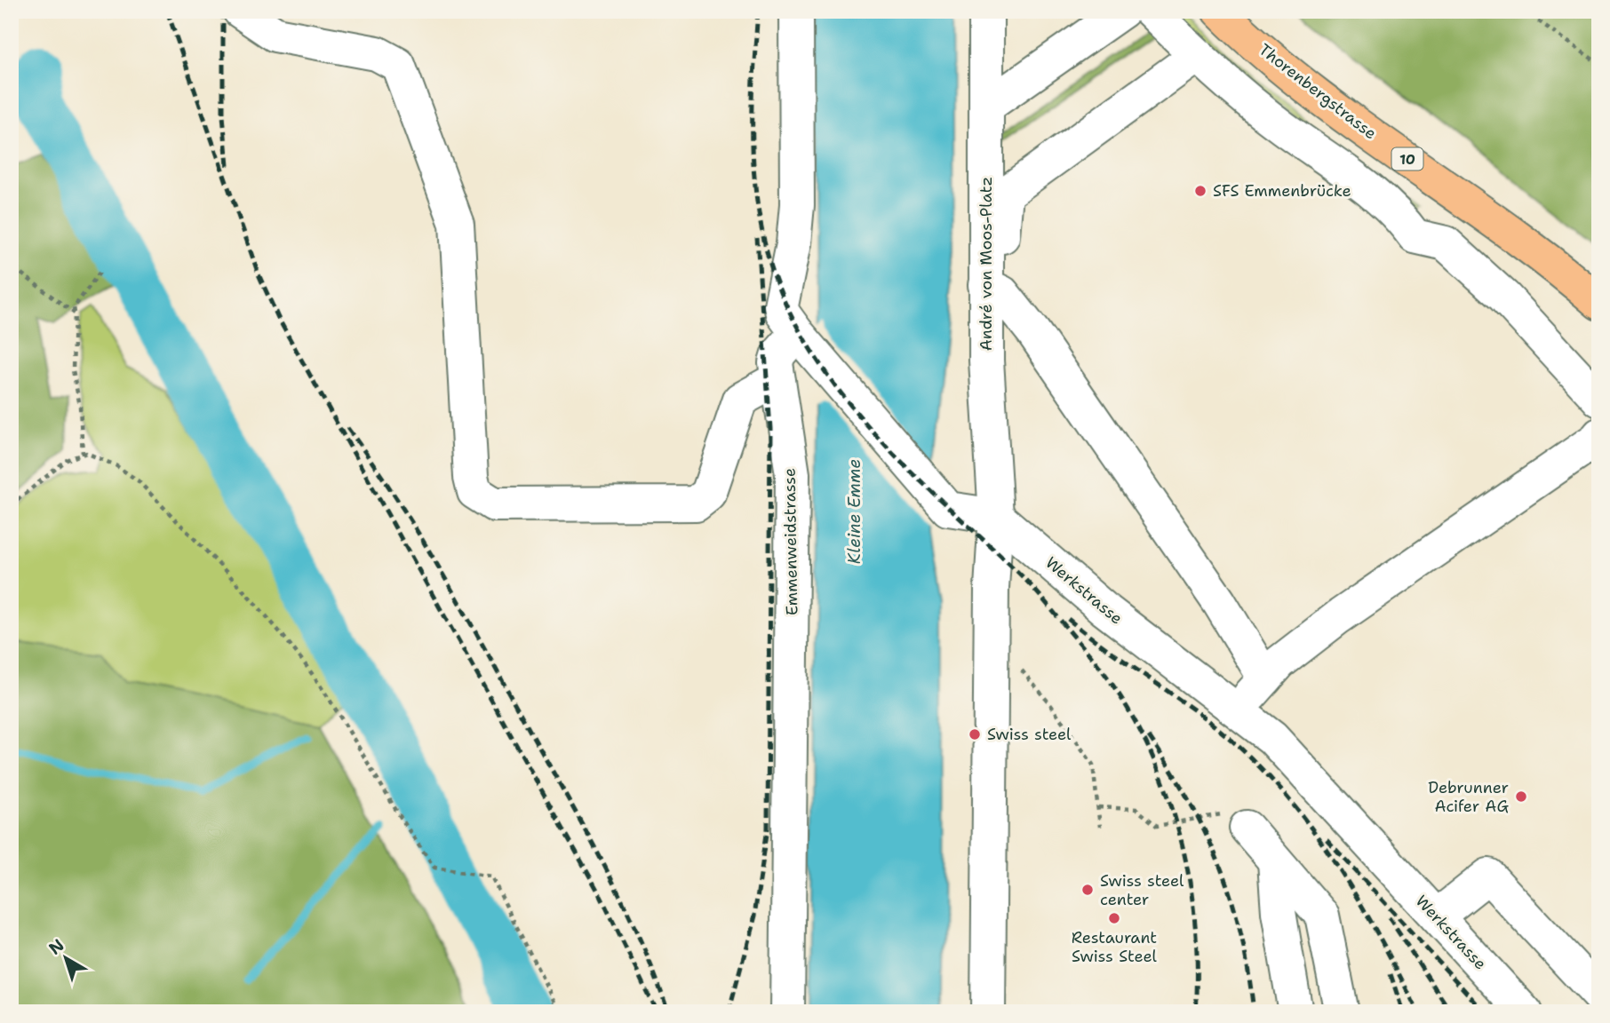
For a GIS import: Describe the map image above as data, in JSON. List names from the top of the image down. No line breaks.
{"streets":{"main road":["Thorenbergstrasse","10"],"street":["André von Moos-Platz","Emmenweidstrasse","Werkstrasse"]},"crossings":[["André von Moos-Platz","Werkstrasse"]],"water":["Kleine Emme"],"places":["SFS Emmenbrücke","Swiss steel","Debrunner Acifer AG","Swiss steel center","Restaurant Swiss Steel"],"north":"top left"}
